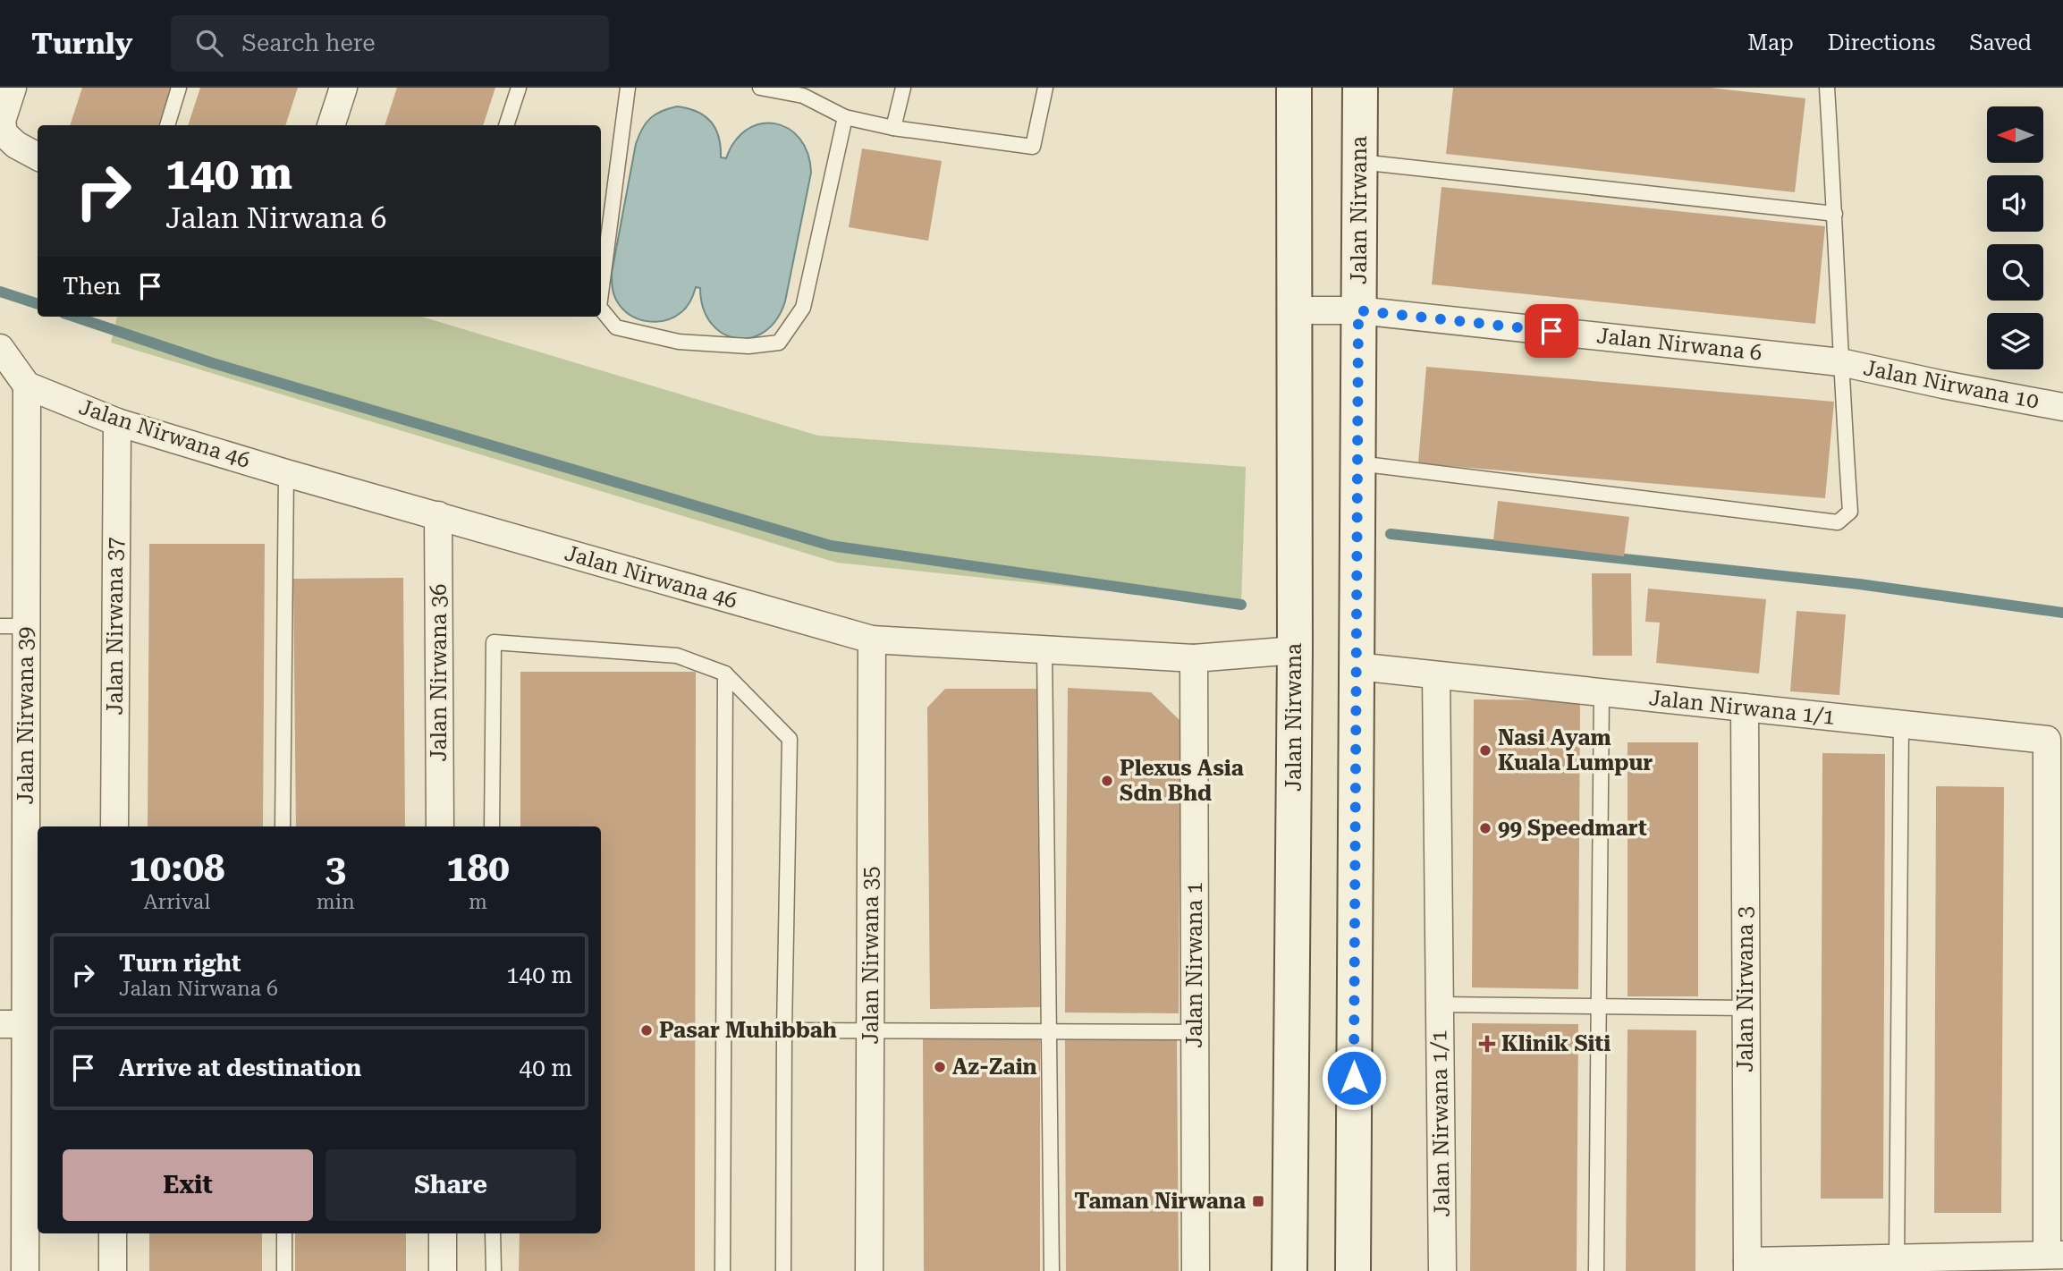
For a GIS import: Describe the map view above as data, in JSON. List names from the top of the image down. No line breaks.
{"streets":{"street":["Jalan Nirwana","Jalan Nirwana 6","Jalan Nirwana 10","Jalan Nirwana 46","Jalan Nirwana 37","Jalan Nirwana 36","Jalan Nirwana 1/1","Jalan Nirwana 39","Jalan Nirwana 35","Jalan Nirwana 1","Jalan Nirwana 3"]},"crossings":[["Jalan Nirwana","Jalan Nirwana 6"],["Jalan Nirwana","Jalan Nirwana 46"],["Jalan Nirwana","Jalan Nirwana 1/1"],["Jalan Nirwana 6","Jalan Nirwana 10"],["Jalan Nirwana 46","Jalan Nirwana 37"],["Jalan Nirwana 46","Jalan Nirwana 36"],["Jalan Nirwana 46","Jalan Nirwana 39"],["Jalan Nirwana 46","Jalan Nirwana 35"],["Jalan Nirwana 46","Jalan Nirwana 1"],["Jalan Nirwana 1/1","Jalan Nirwana 3"]],"places":{"other":["Nasi Ayam Kuala Lumpur","Plexus Asia Sdn Bhd","99 Speedmart","Pasar Muhibbah","Az-Zain"],"health":["Klinik Siti"],"transit":["Taman Nirwana"]},"north":"left","page":{"header":"Turnly","search":"Search here","nav":["Map","Directions","Saved"],"turn":["140 m","Jalan Nirwana 6"],"then":"Then","eta":["10:08","Arrival","3","min","180","m"],"list":[{"name":"Turn right","note":"Jalan Nirwana 6","value":"140 m"},{"name":"Arrive at destination","value":"40 m"}],"buttons":["Exit","Share"]}}
